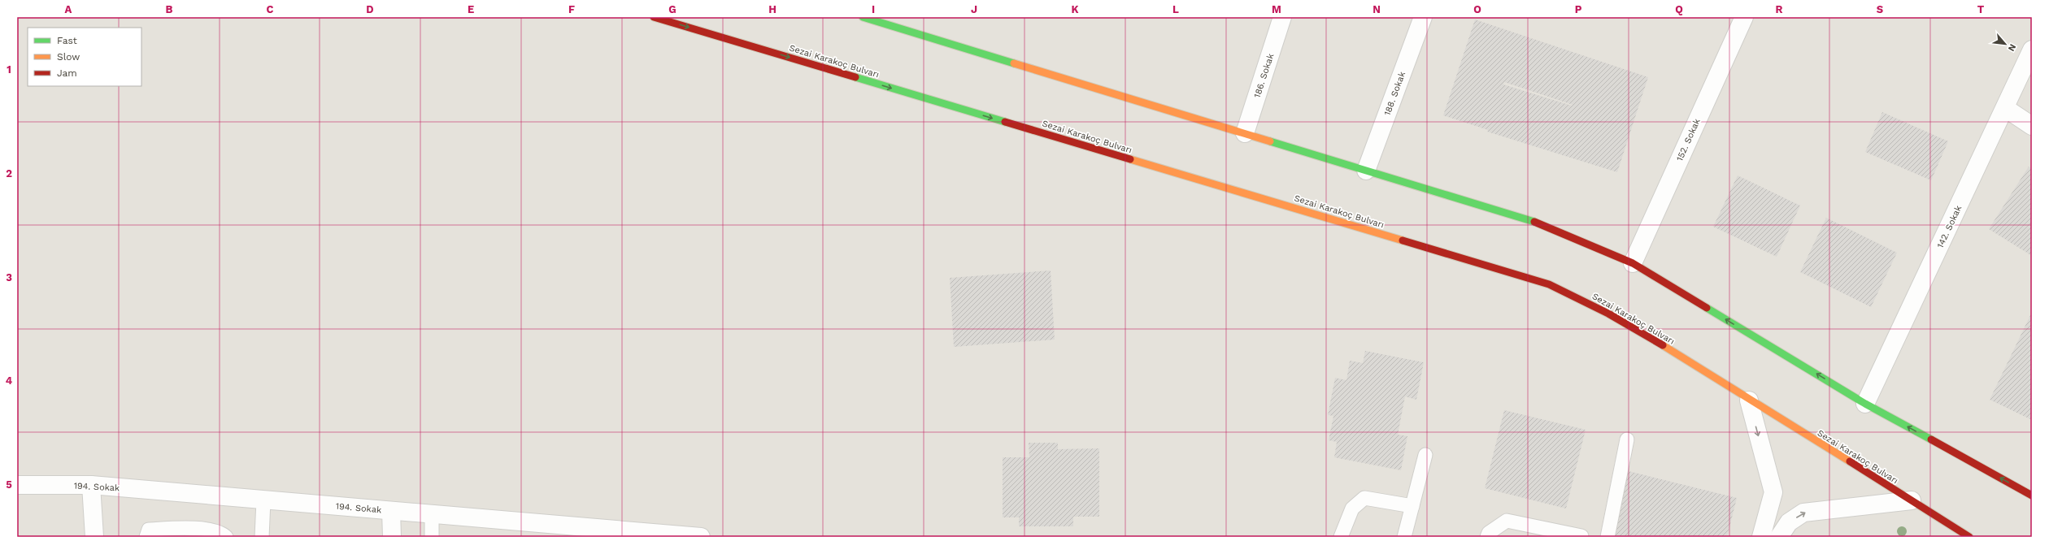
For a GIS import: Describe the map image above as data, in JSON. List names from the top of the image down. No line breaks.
{"streets":{"main road":["Sezai Karakoç Bulvarı"],"street":["186. Sokak","188. Sokak","152. Sokak","142. Sokak","194. Sokak"]},"legend":["Fast","Slow","Jam"],"north":"bottom right","grid":{"columns":["A","B","C","D","E","F","G","H","I","J","K","L","M","N","O","P","Q","R","S","T"],"rows":["1","2","3","4","5"]}}
